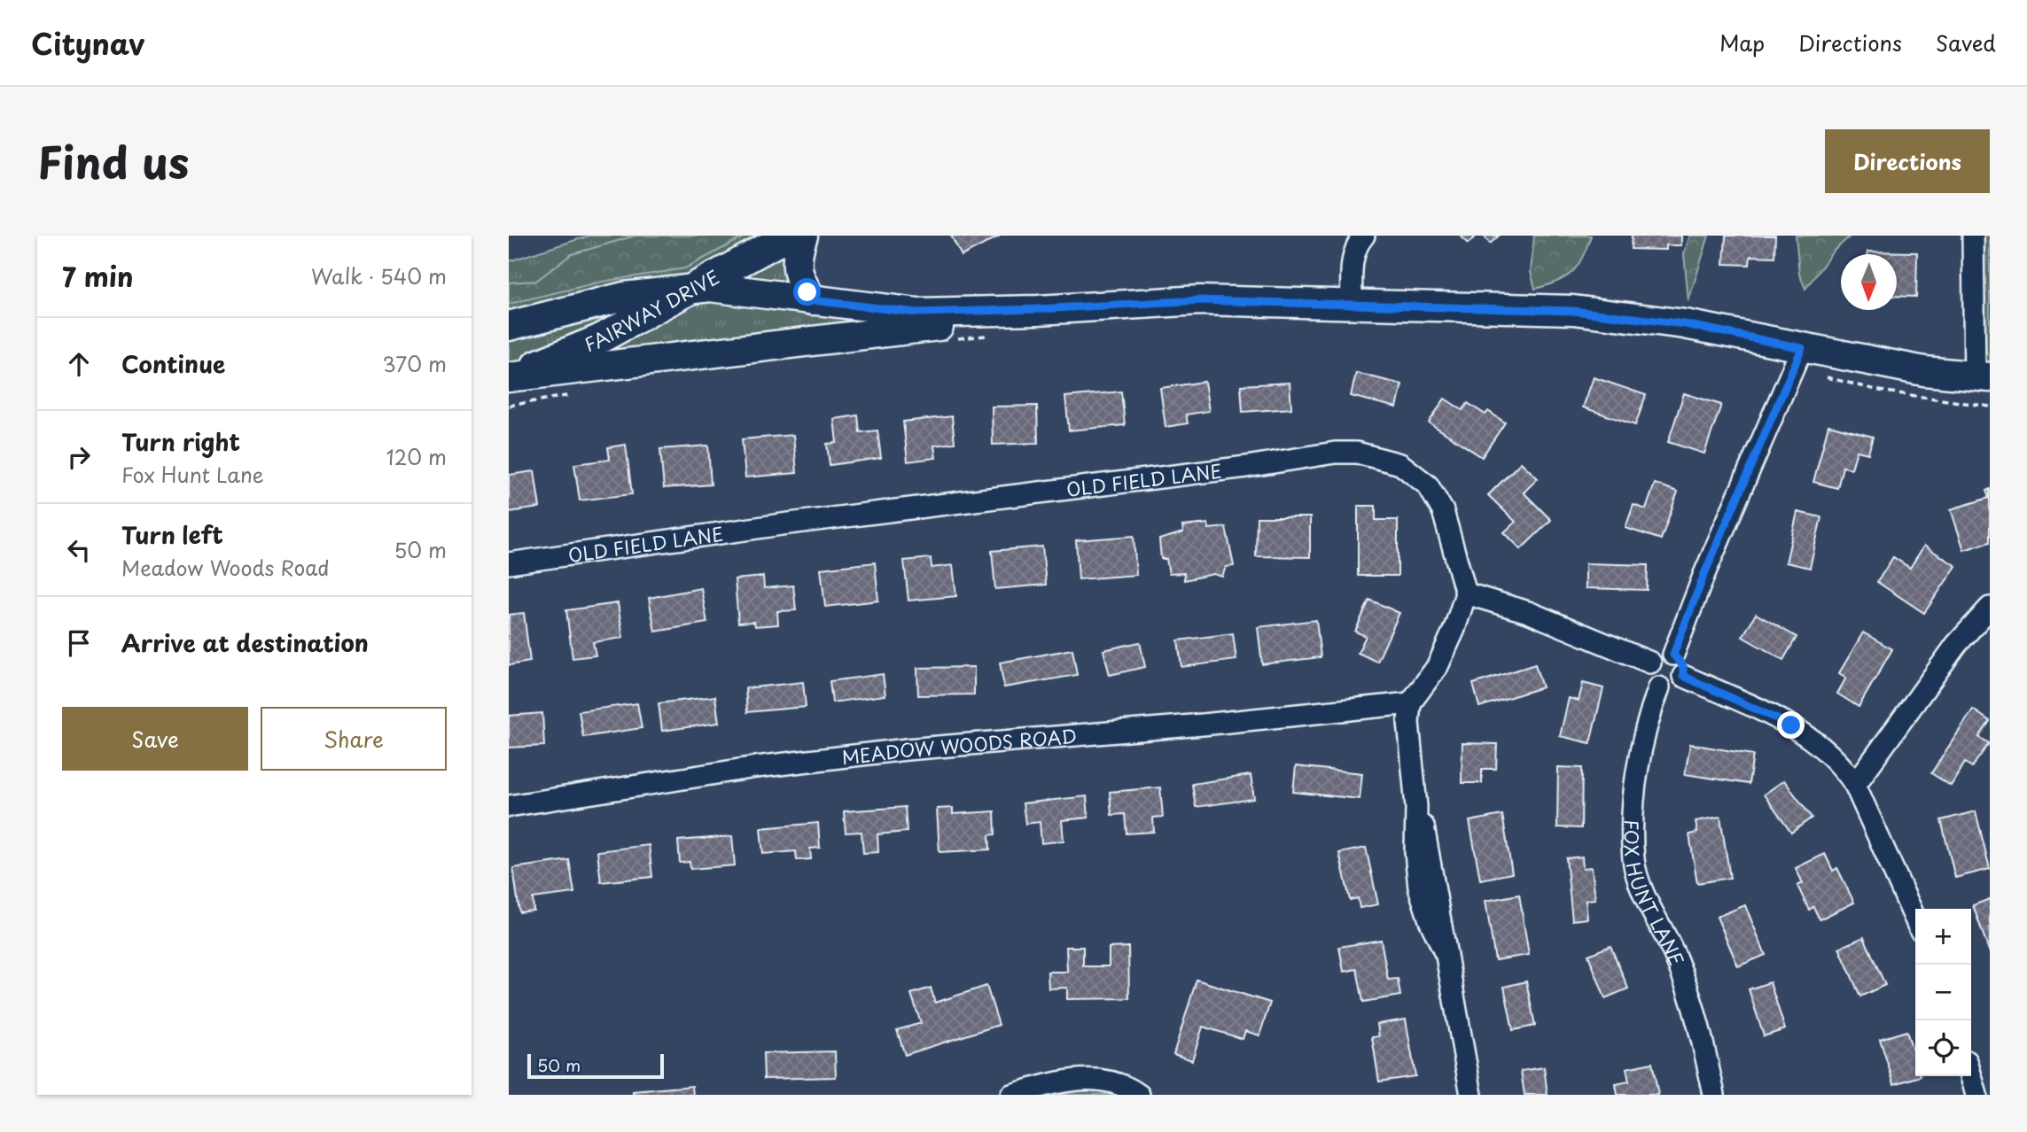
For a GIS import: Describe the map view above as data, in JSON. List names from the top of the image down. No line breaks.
{"streets":{"street":["FAIRWAY DRIVE","OLD FIELD LANE","MEADOW WOODS ROAD","FOX HUNT LANE"]},"scale_bar":"50 m","north":"bottom","page":{"header":"Citynav","nav":["Map","Directions","Saved"],"title":"Find us","buttons":["Directions",["Save","Share"]],"heading":["7 min","Walk · 540 m"],"list":[["Continue","370 m"],["Turn right","Fox Hunt Lane","120 m"],["Turn left","Meadow Woods Road","50 m"],"Arrive at destination"],"map_buttons":["+","−"],"scale":"50 m"}}
